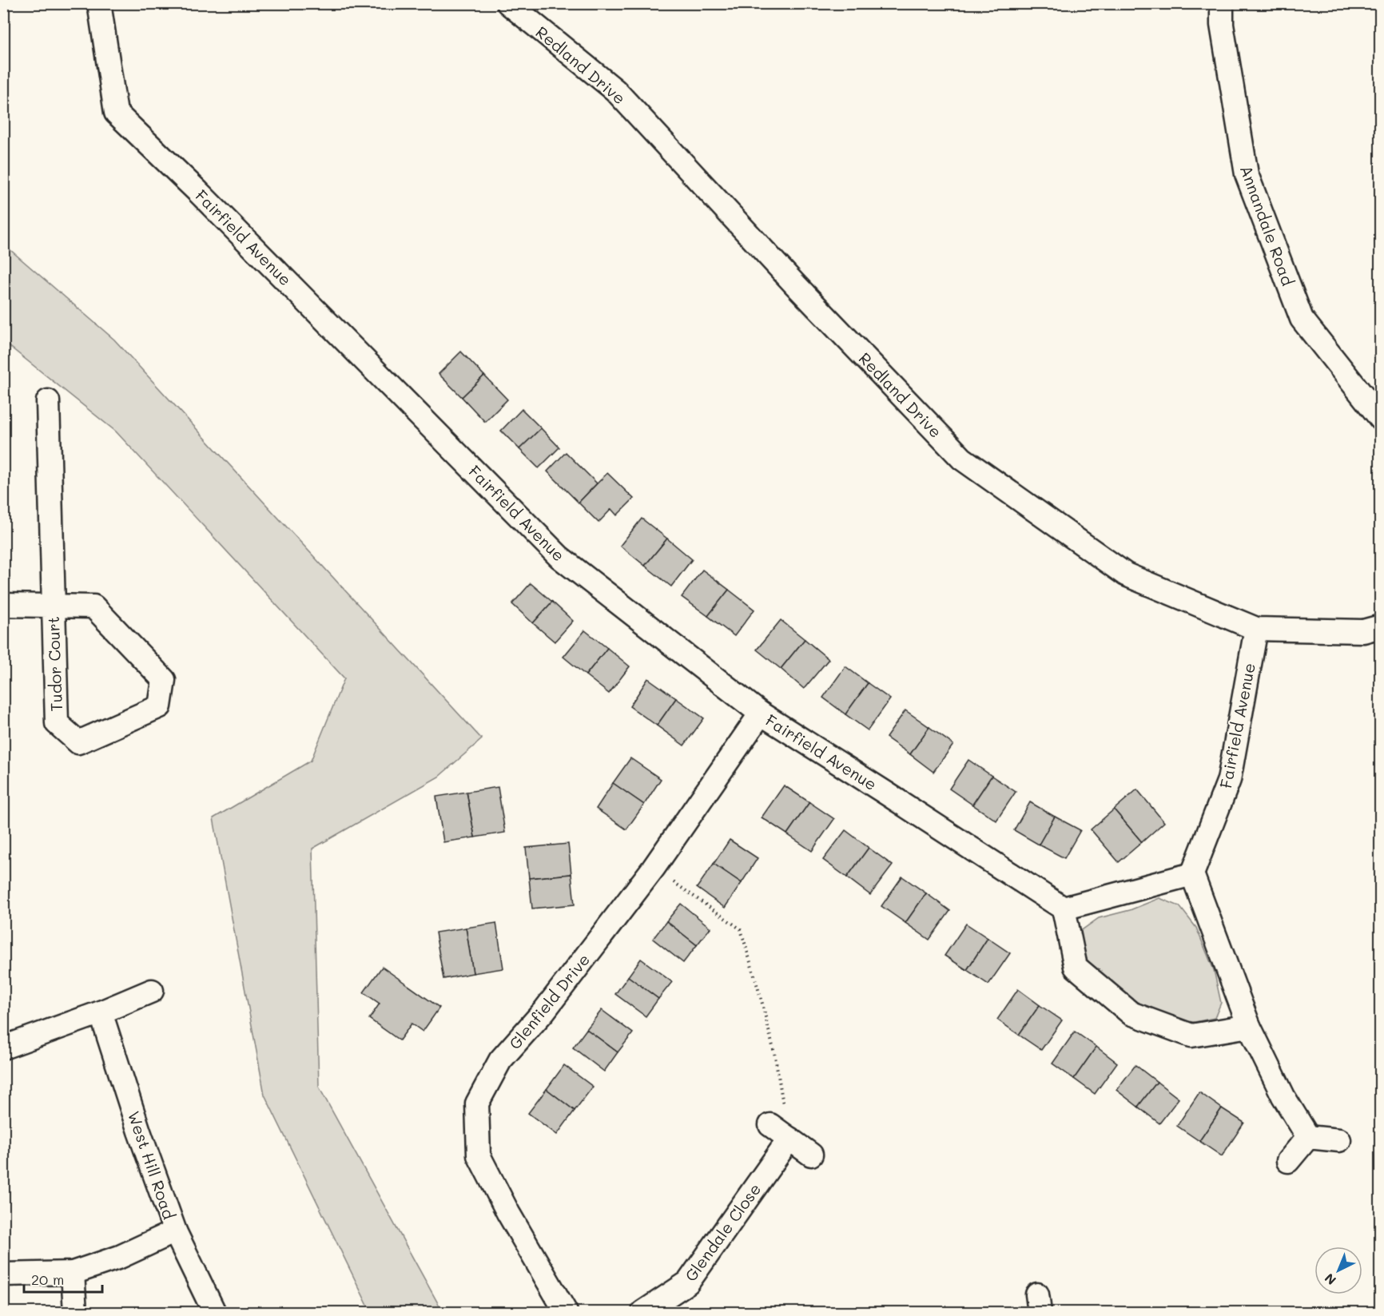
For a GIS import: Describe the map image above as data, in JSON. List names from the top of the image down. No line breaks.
{"streets":{"street":["Redland Drive","Annandale Road","Fairfield Avenue","Tudor Court","Glenfield Drive","West Hill Road","Glendale Close"]},"crossings":[["Redland Drive","Fairfield Avenue"],["Fairfield Avenue","Glenfield Drive"]],"scale_bar":"20 m","north":"bottom left"}
